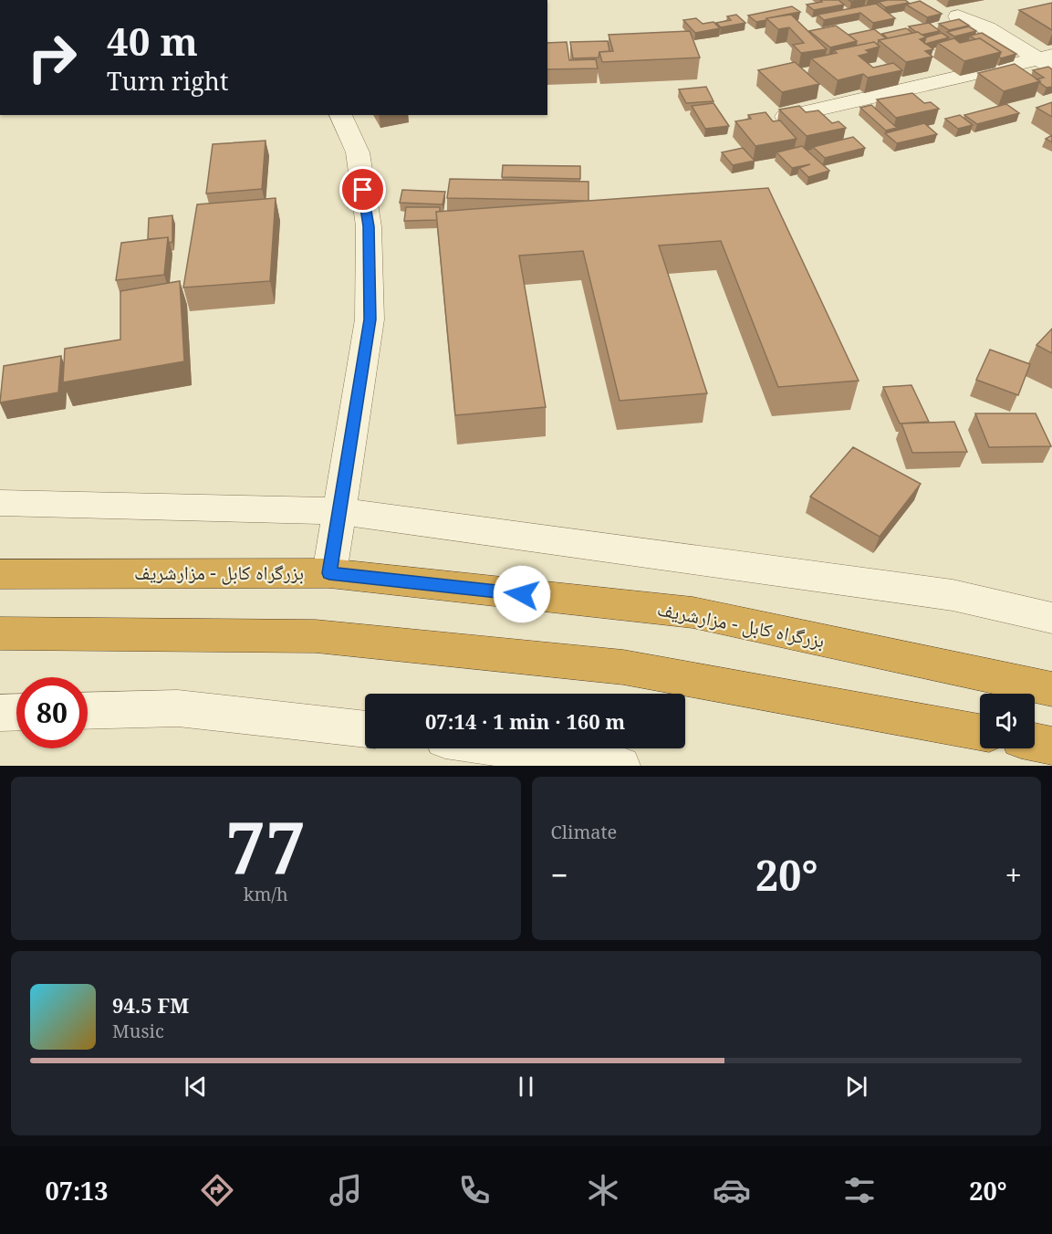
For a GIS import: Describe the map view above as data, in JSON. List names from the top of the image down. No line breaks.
{"streets":{"highway":["بزرگراه کابل - مزارشریف"]},"page":{"turn":["40 m","Turn right"],"limit":"80","trip":"07:14 · 1 min · 160 m","tile":[["77","km/h"],"Climate"],"heat":["−","20°","+"],"song":["94.5 FM","Music"],"tabs":["07:13","20°"]}}
